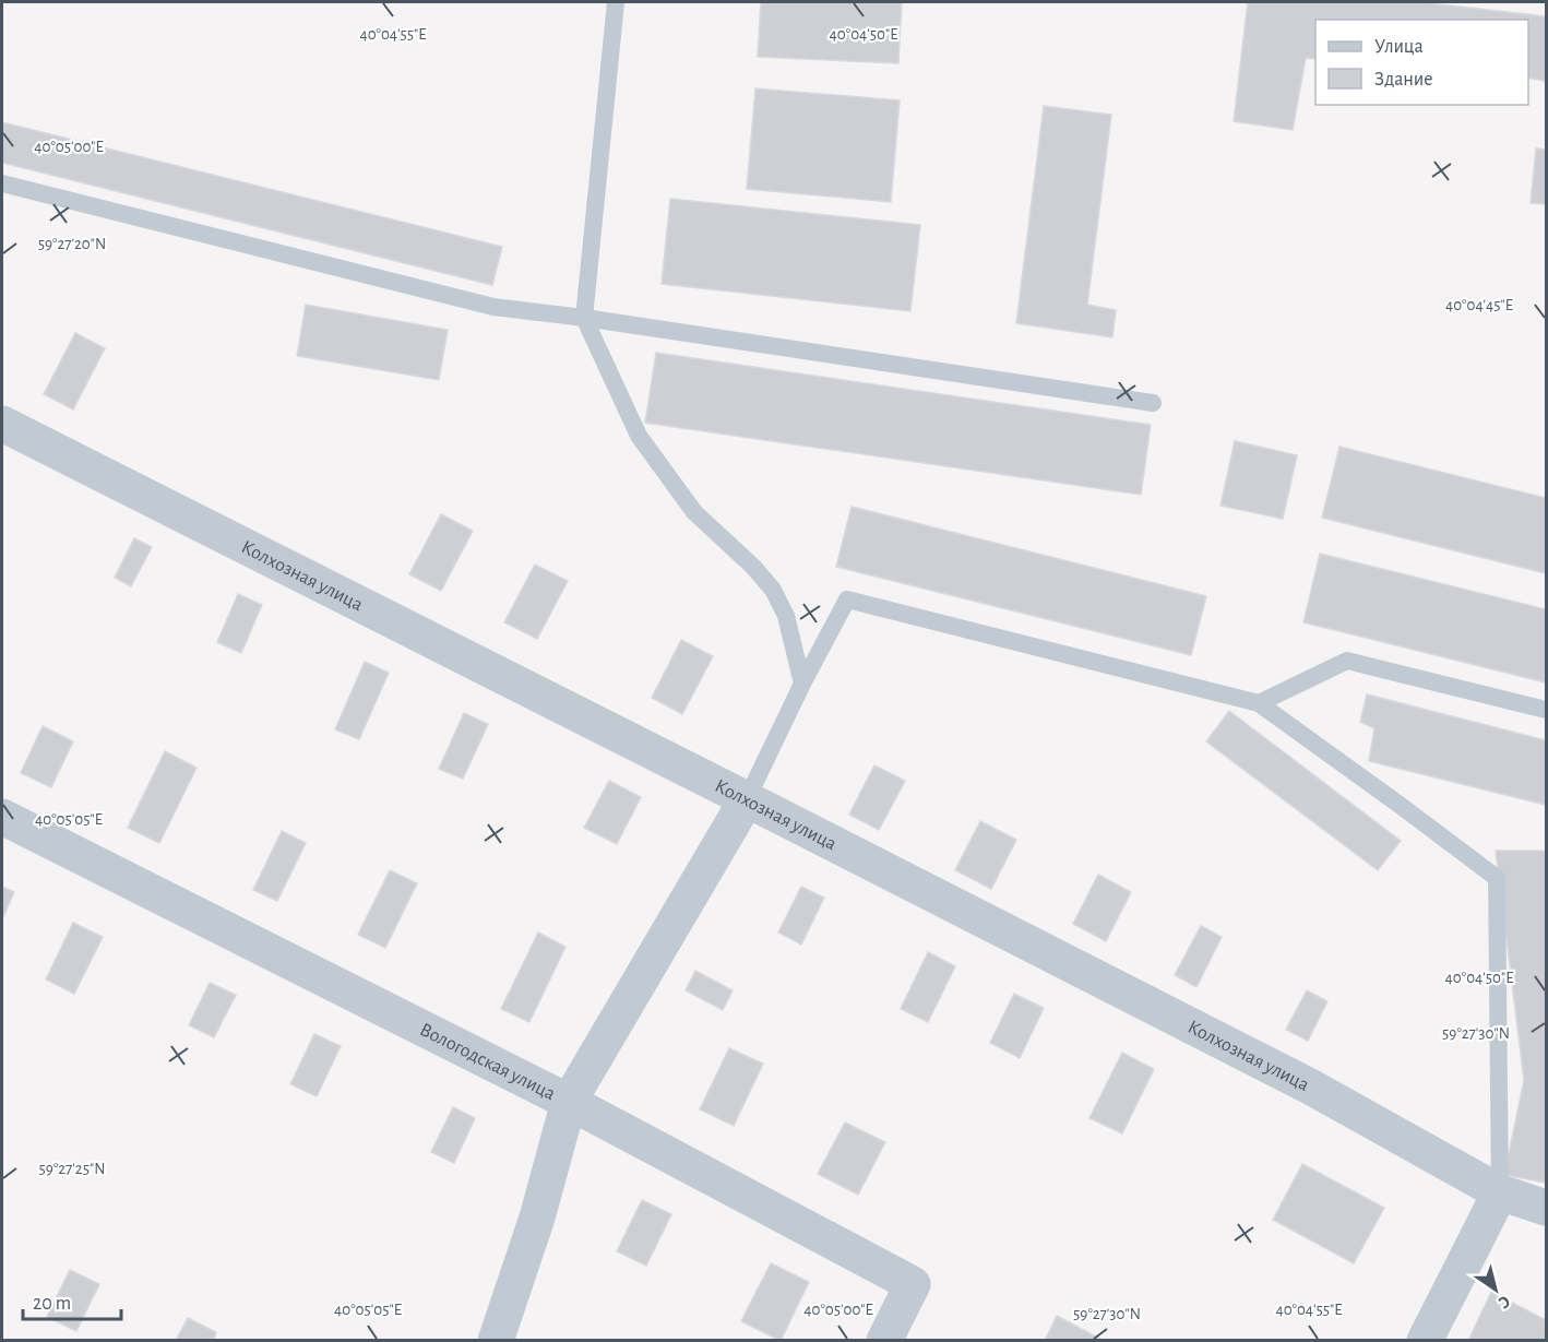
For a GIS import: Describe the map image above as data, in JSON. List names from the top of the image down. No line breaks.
{"streets":{"street":["Колхозная улица","Вологодская улица"]},"legend":["Улица","Здание"],"scale_bar":"20 m","north":"bottom right","coordinates":["40°04'55\"E","40°04'50\"E","40°05'00\"E","59°27'20\"N","40°04'45\"E","40°05'05\"E","59°27'30\"N","59°27'25\"N"]}
